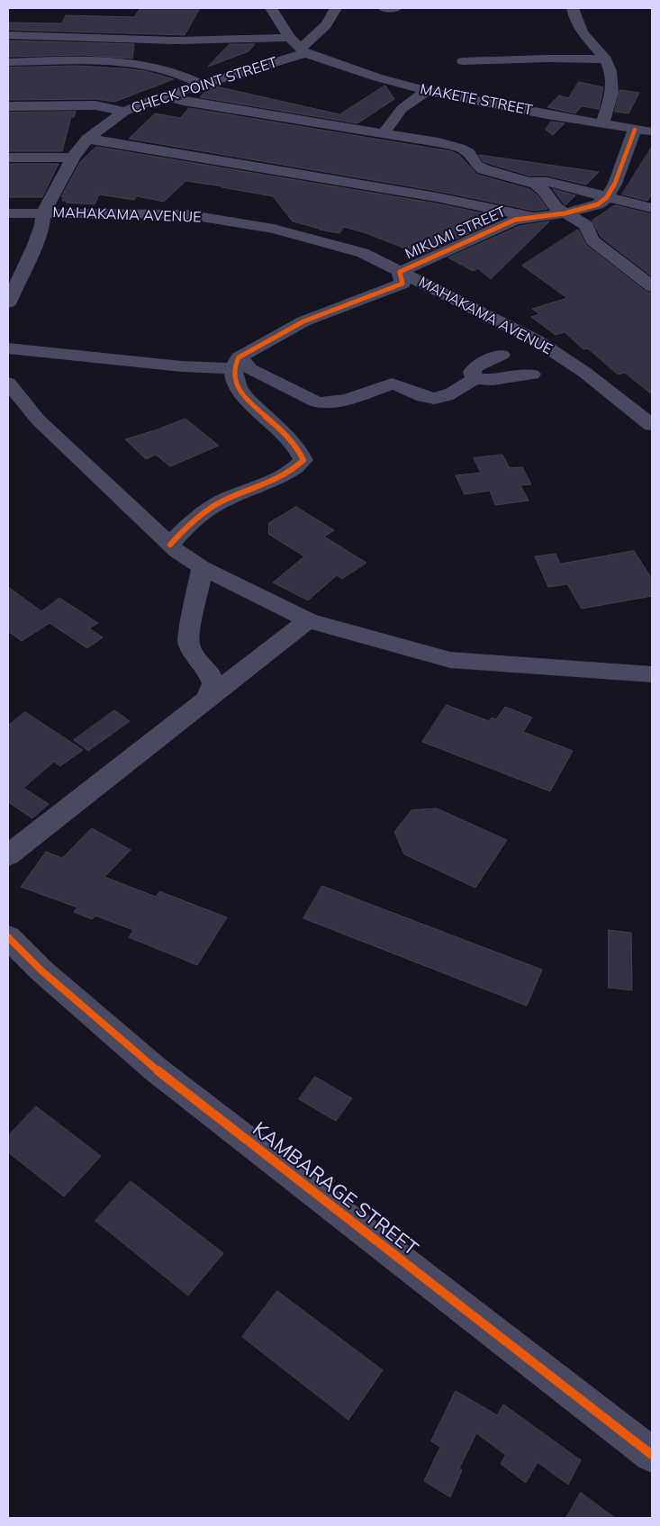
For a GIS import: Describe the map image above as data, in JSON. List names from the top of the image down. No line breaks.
{"streets":{"street":["CHECK POINT STREET","MAKETE STREET","MAHAKAMA AVENUE","MIKUMI STREET","KAMBARAGE STREET"]},"crossings":[["CHECK POINT STREET","MAKETE STREET"],["CHECK POINT STREET","MAHAKAMA AVENUE"],["MAHAKAMA AVENUE","MIKUMI STREET"]]}
